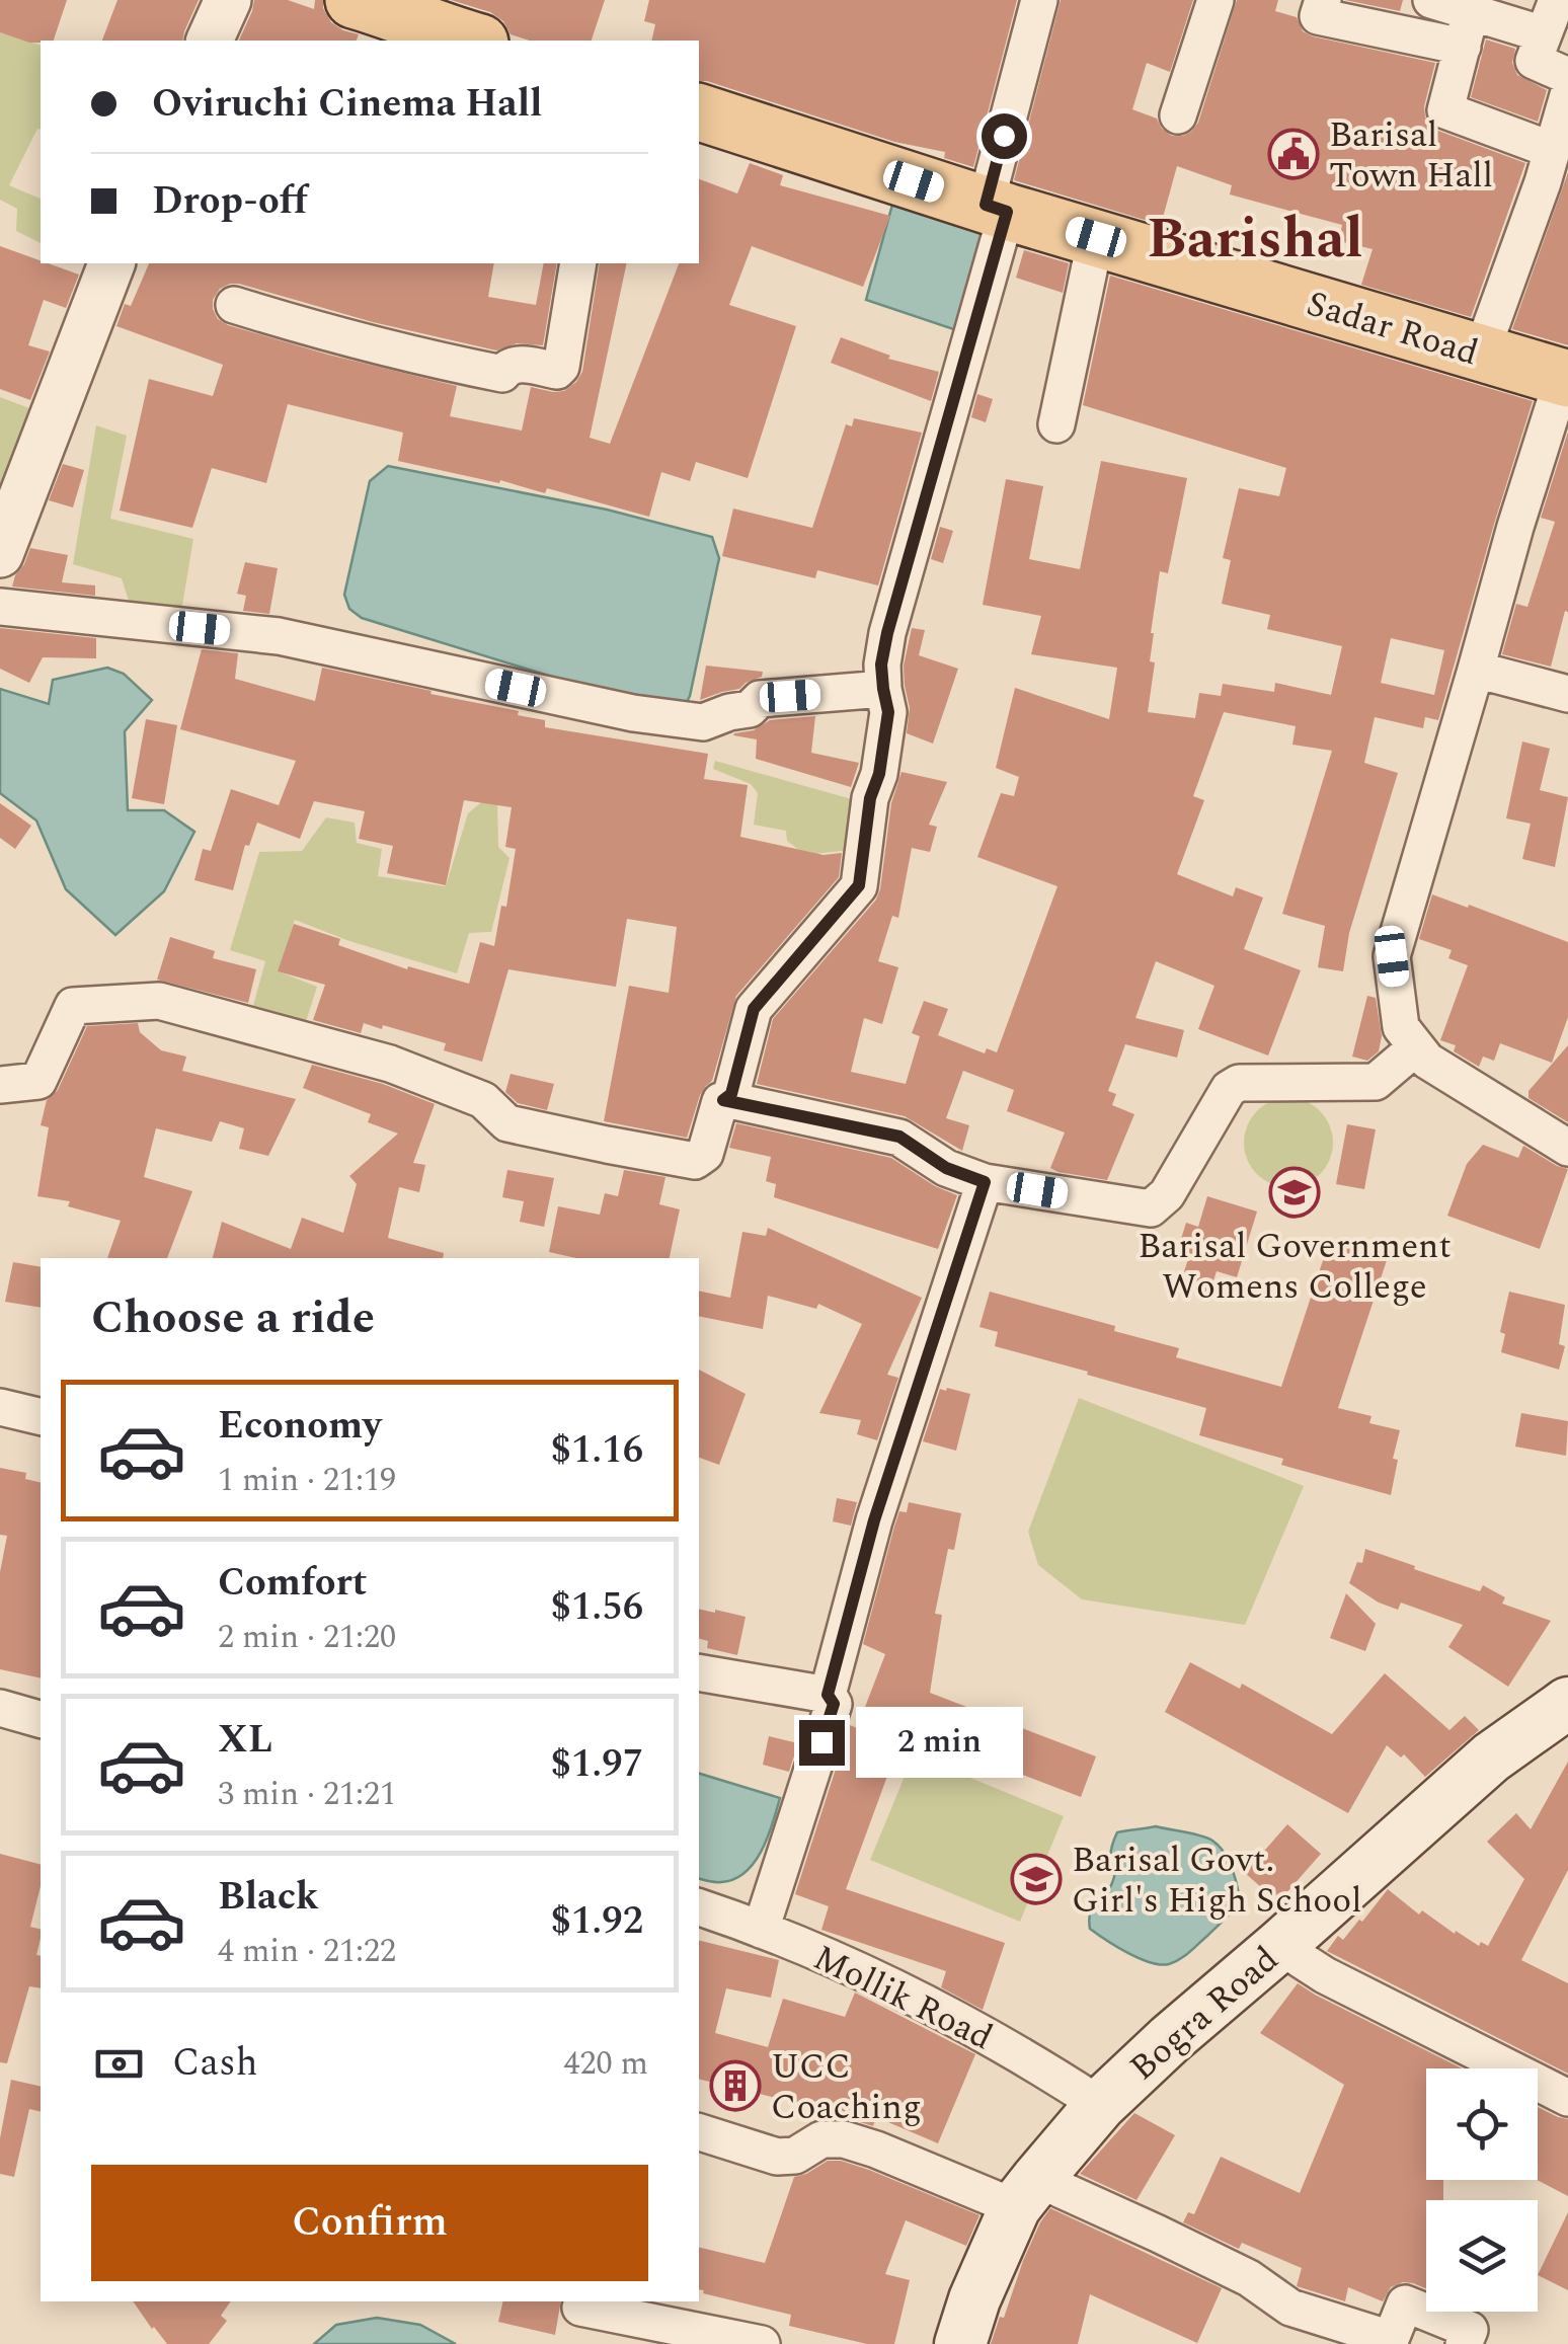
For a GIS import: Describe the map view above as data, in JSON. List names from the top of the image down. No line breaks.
{"streets":{"main road":["Sadar Road","Bogra Road"],"street":["Mollik Road"]},"crossings":[["Mollik Road","Bogra Road"]],"districts":["Barishal"],"places":{"public building":["Barisal Town Hall"],"school or university":["Barisal Government Womens College","Barisal Govt. Girl's High School"],"building":["UCC Coaching"]},"page":{"banner":["Oviruchi Cinema Hall","Drop-off"],"heading":"Choose a ride","list":[{"name":"Economy","note":"1 min · 21:19","value":"$1.16"},{"name":"Comfort","note":"2 min · 21:20","value":"$1.56"},{"name":"XL","note":"3 min · 21:21","value":"$1.97"},{"name":"Black","note":"4 min · 21:22","value":"$1.92"}],"bubble":"2 min","pay":["Cash","420 m"],"buttons":"Confirm"}}
